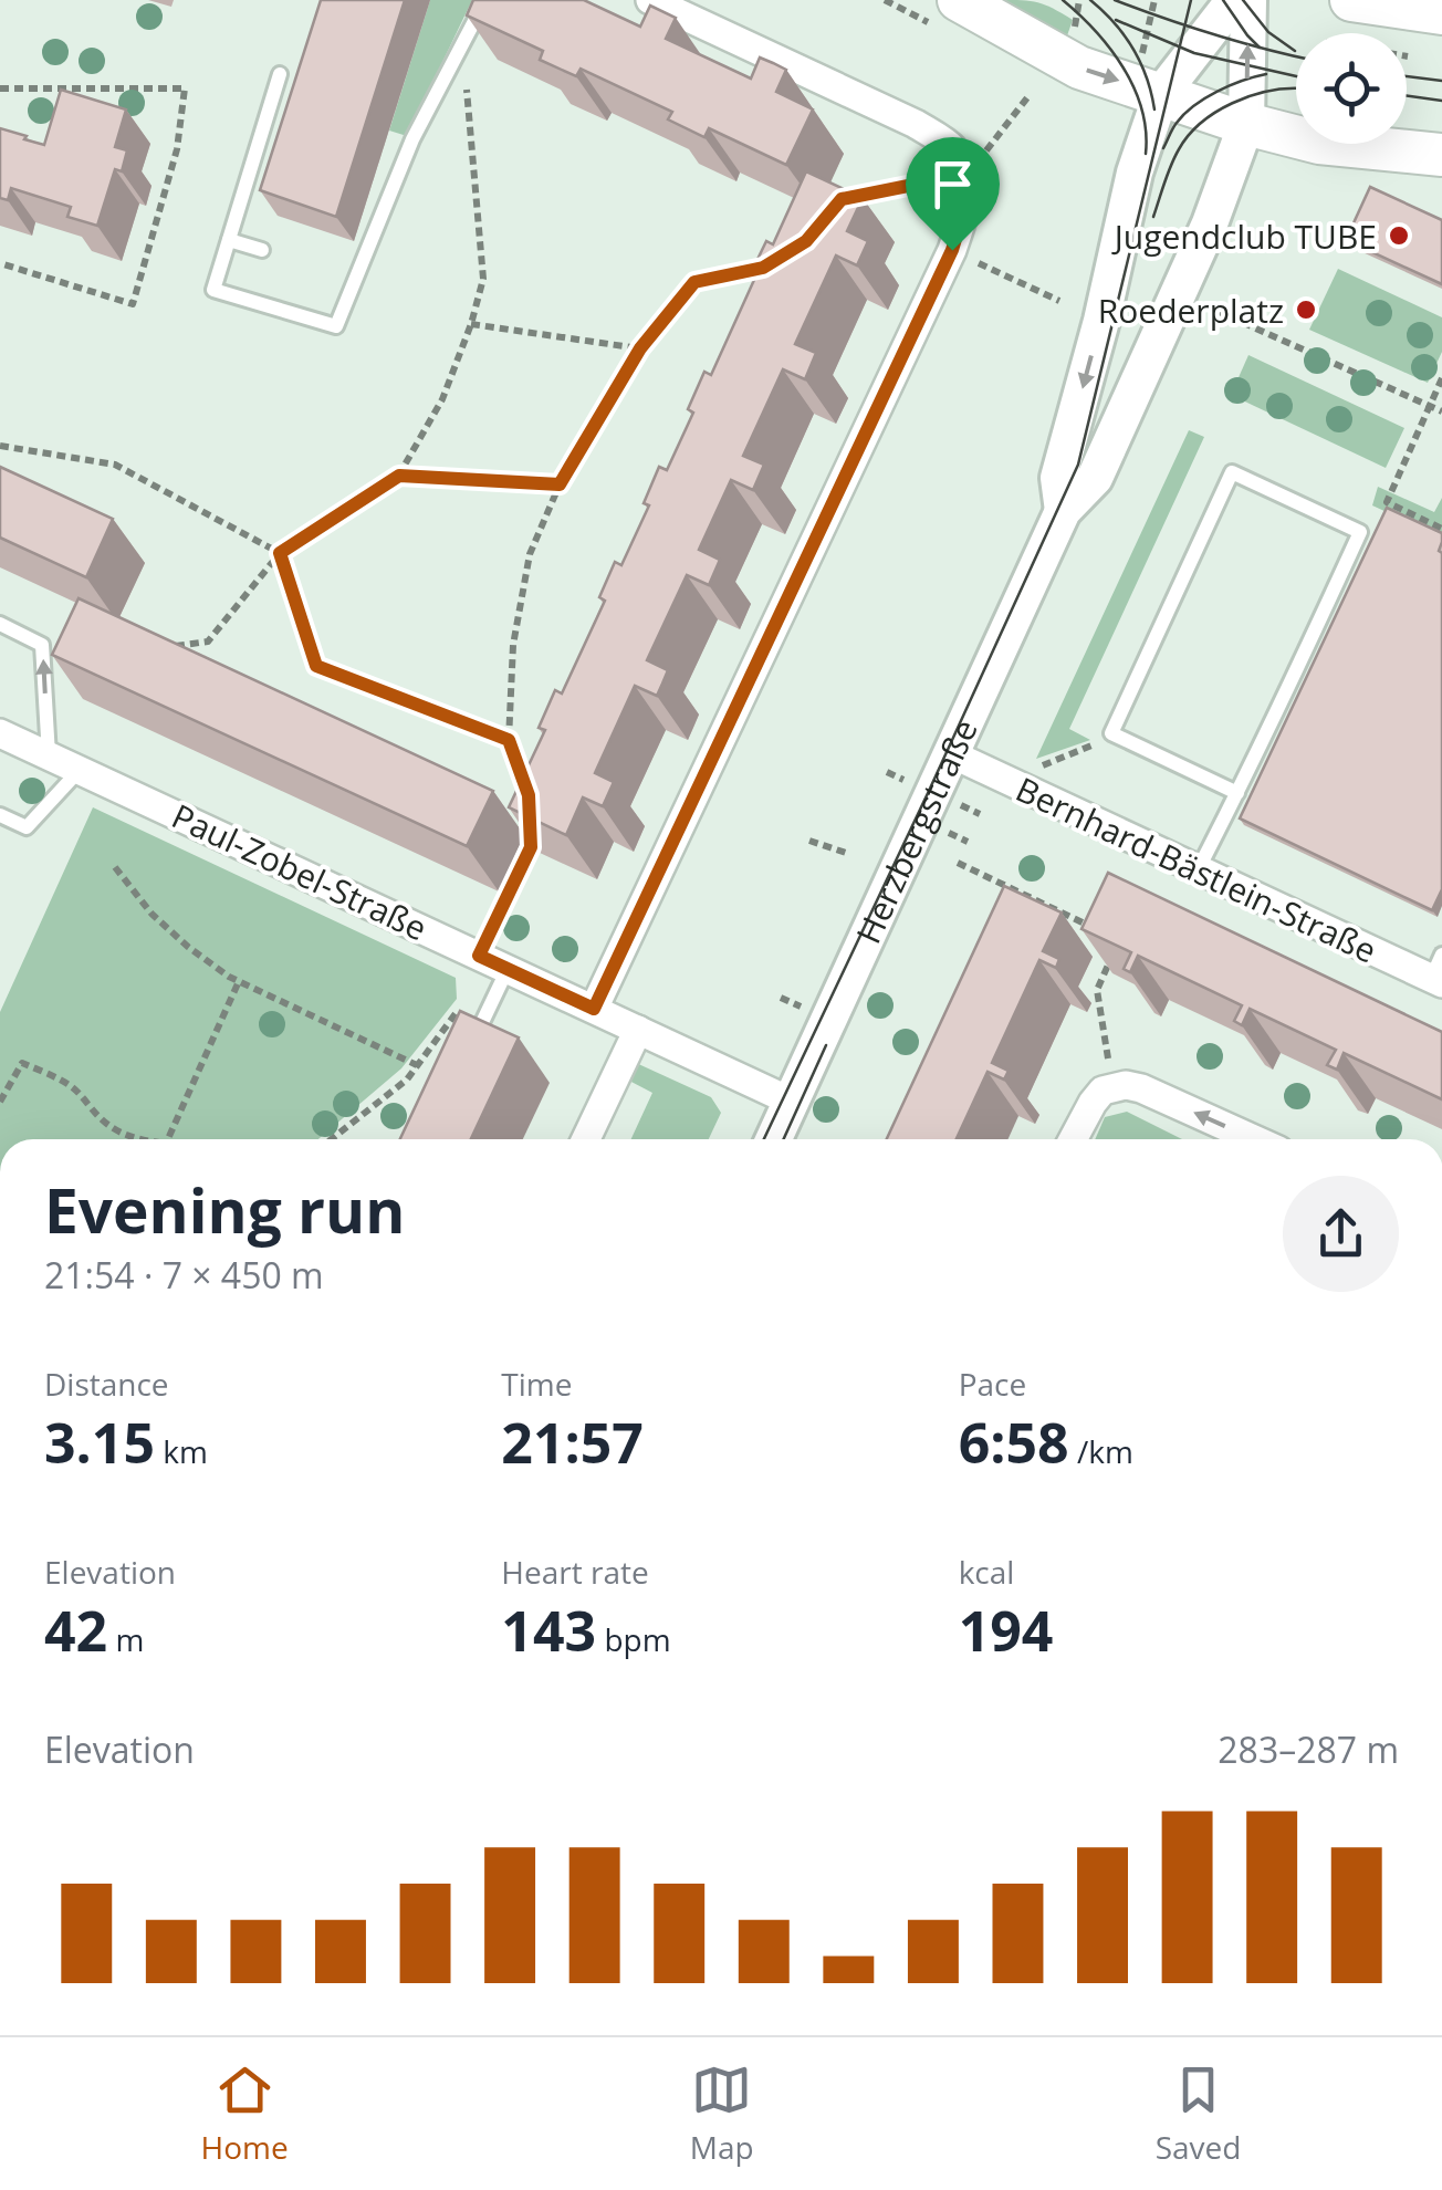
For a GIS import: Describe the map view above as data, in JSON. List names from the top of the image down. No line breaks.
{"streets":{"street":["Herzbergstraße","Bernhard-Bästlein-Straße","Paul-Zobel-Straße"]},"crossings":[["Herzbergstraße","Bernhard-Bästlein-Straße"],["Herzbergstraße","Paul-Zobel-Straße"]],"places":["Jugendclub TUBE","Roederplatz"],"page":{"heading":["Evening run","21:54 · 7 × 450 m"],"stats":[["Distance","3.15 km"],["Time","21:57"],["Pace","6:58 /km"],["Elevation","42 m"],["Heart rate","143 bpm"],["kcal","194"]],"chart":["Elevation","283–287 m"],"tabs":["Home","Map","Saved"]}}
